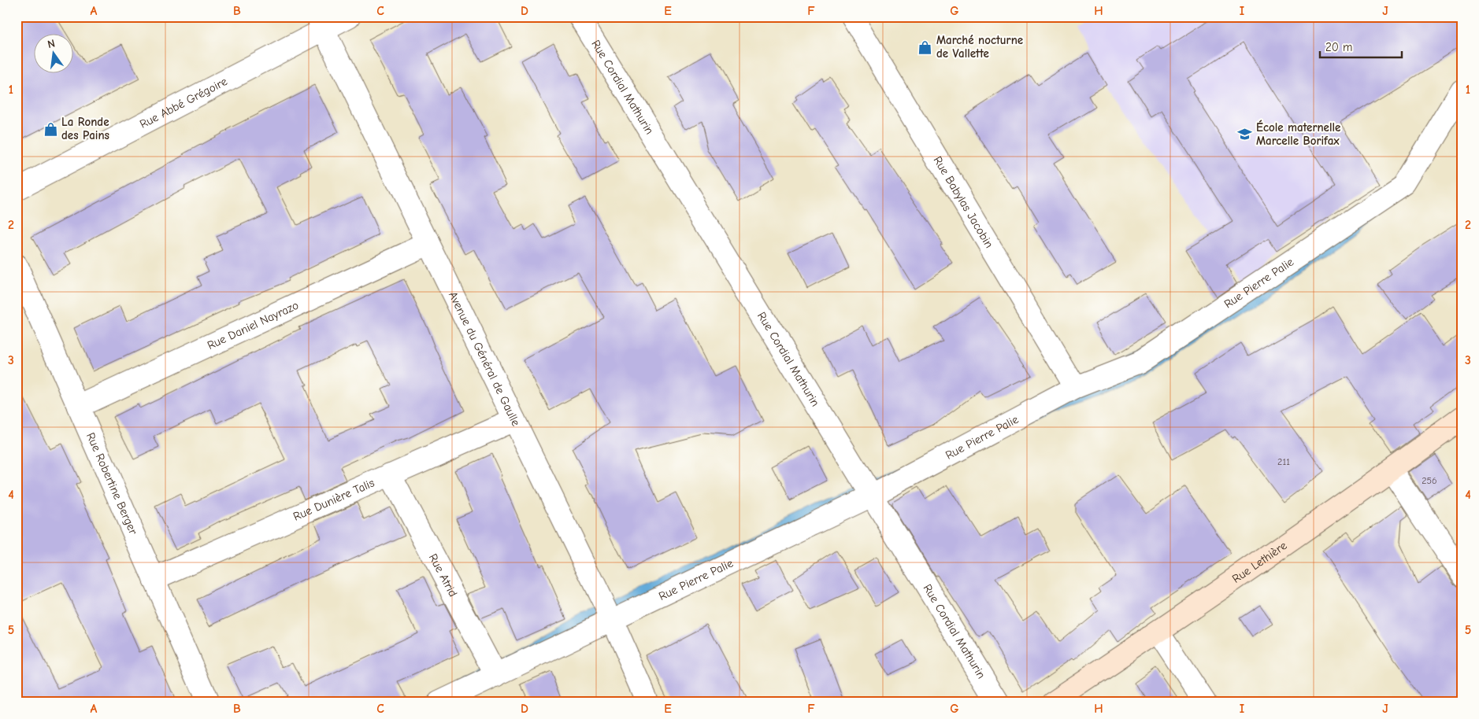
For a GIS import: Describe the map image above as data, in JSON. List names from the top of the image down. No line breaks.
{"streets":{"street":["Rue Cordial Mathurin","Rue Abbé Grégoire","Rue Babylas Jacobin","Rue Pierre Palie","Rue Daniel Nayrazo","Avenue du Général de Gaulle","Rue Robertine Berger","Rue Dunière Talis","Rue Lethière","Rue Atrid"]},"crossings":[["Rue Cordial Mathurin","Rue Pierre Palie"],["Rue Abbé Grégoire","Avenue du Général de Gaulle"],["Rue Babylas Jacobin","Rue Pierre Palie"],["Rue Pierre Palie","Avenue du Général de Gaulle"],["Rue Pierre Palie","Rue Atrid"],["Rue Daniel Nayrazo","Avenue du Général de Gaulle"],["Rue Daniel Nayrazo","Rue Robertine Berger"],["Avenue du Général de Gaulle","Rue Dunière Talis"],["Rue Robertine Berger","Rue Dunière Talis"],["Rue Dunière Talis","Rue Atrid"]],"places":{"shop":["Marché nocturne de Vallette","La Ronde des Pains"],"school or university":["École maternelle Marcelle Borifax"]},"house_numbers":["211","256"],"scale_bar":"20 m","north":"top","grid":{"columns":["A","B","C","D","E","F","G","H","I","J"],"rows":["1","2","3","4","5"]}}
